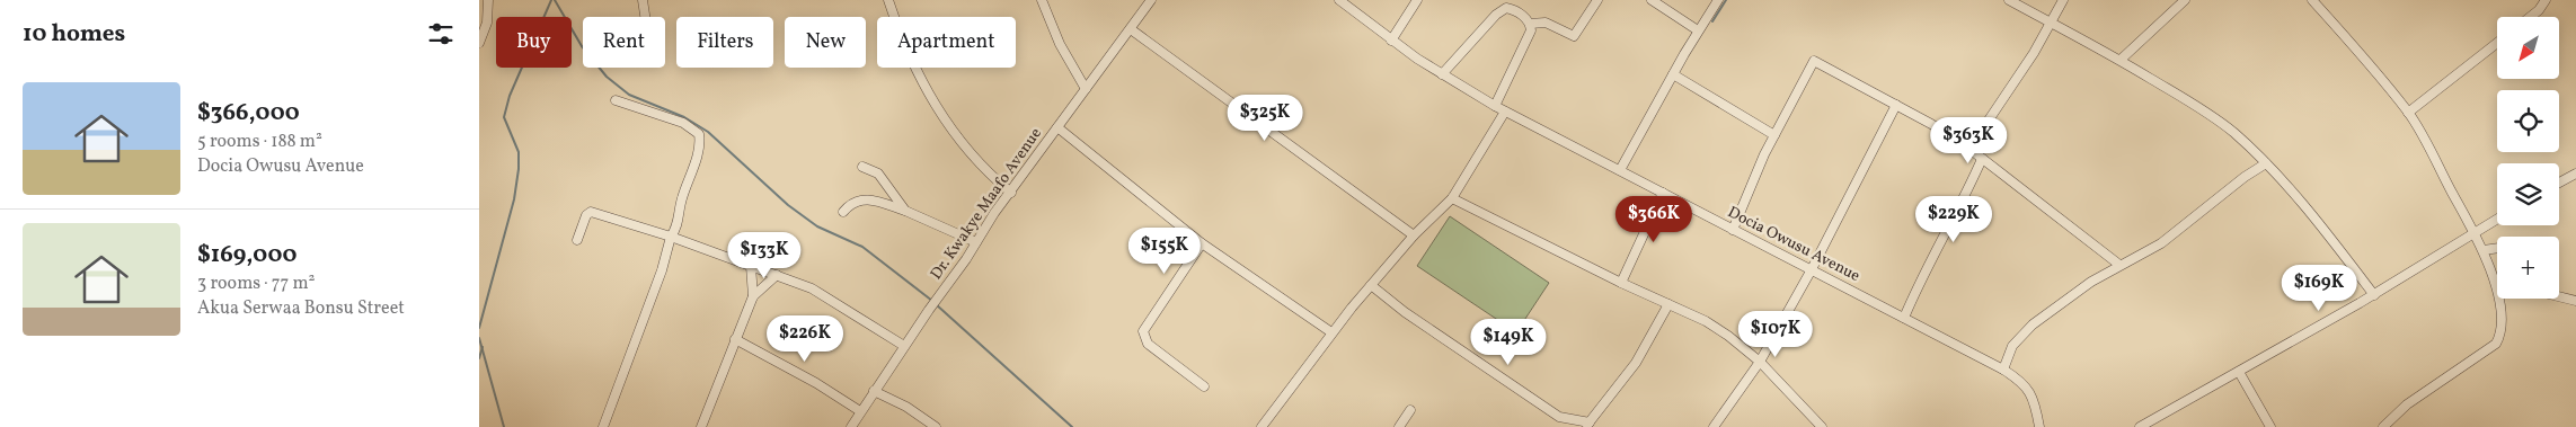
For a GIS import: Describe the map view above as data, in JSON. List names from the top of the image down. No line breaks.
{"streets":{"street":["Dr. Kwakye Maafo Avenue","Docia Owusu Avenue"]},"north":"bottom left","page":{"heading":"10 homes","map_buttons":"+","chip":["Buy","Rent","Filters","New","Apartment"],"list":[{"name":"$366,000","note":"5 rooms · 188 m² · Docia Owusu Avenue"},{"name":"$169,000","note":"3 rooms · 77 m² · Akua Serwaa Bonsu Street"}],"price":["$325K","$363K","$366K","$229K","$155K","$133K","$169K","$107K","$226K","$149K"]}}
